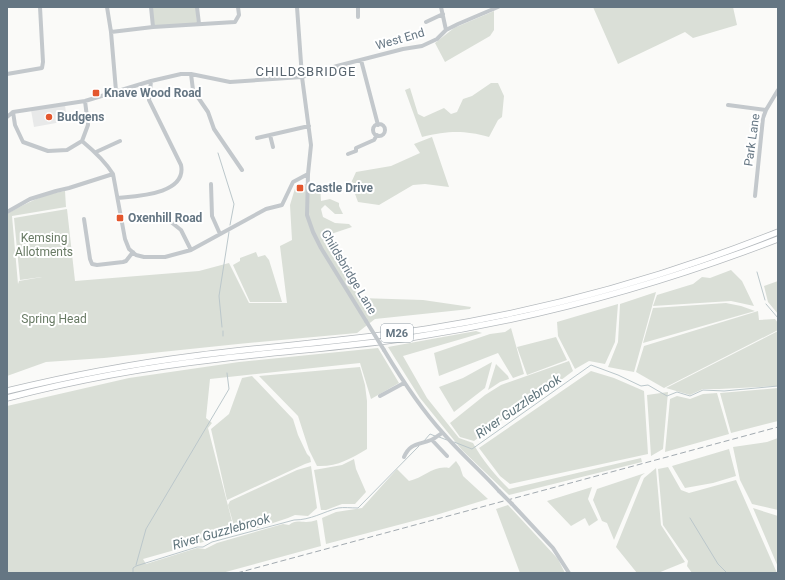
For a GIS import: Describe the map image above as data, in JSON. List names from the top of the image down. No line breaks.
{"streets":{"highway":["M26"],"street":["West End","Park Lane","Childsbridge Lane"]},"crossings":[["West End","Childsbridge Lane"]],"districts":["CHILDSBRIDGE"],"water":["River Guzzlebrook"],"parks":["Kemsing Allotments","Spring Head"],"places":{"transit":["Knave Wood Road","Castle Drive","Oxenhill Road"],"other":["Budgens"]}}
